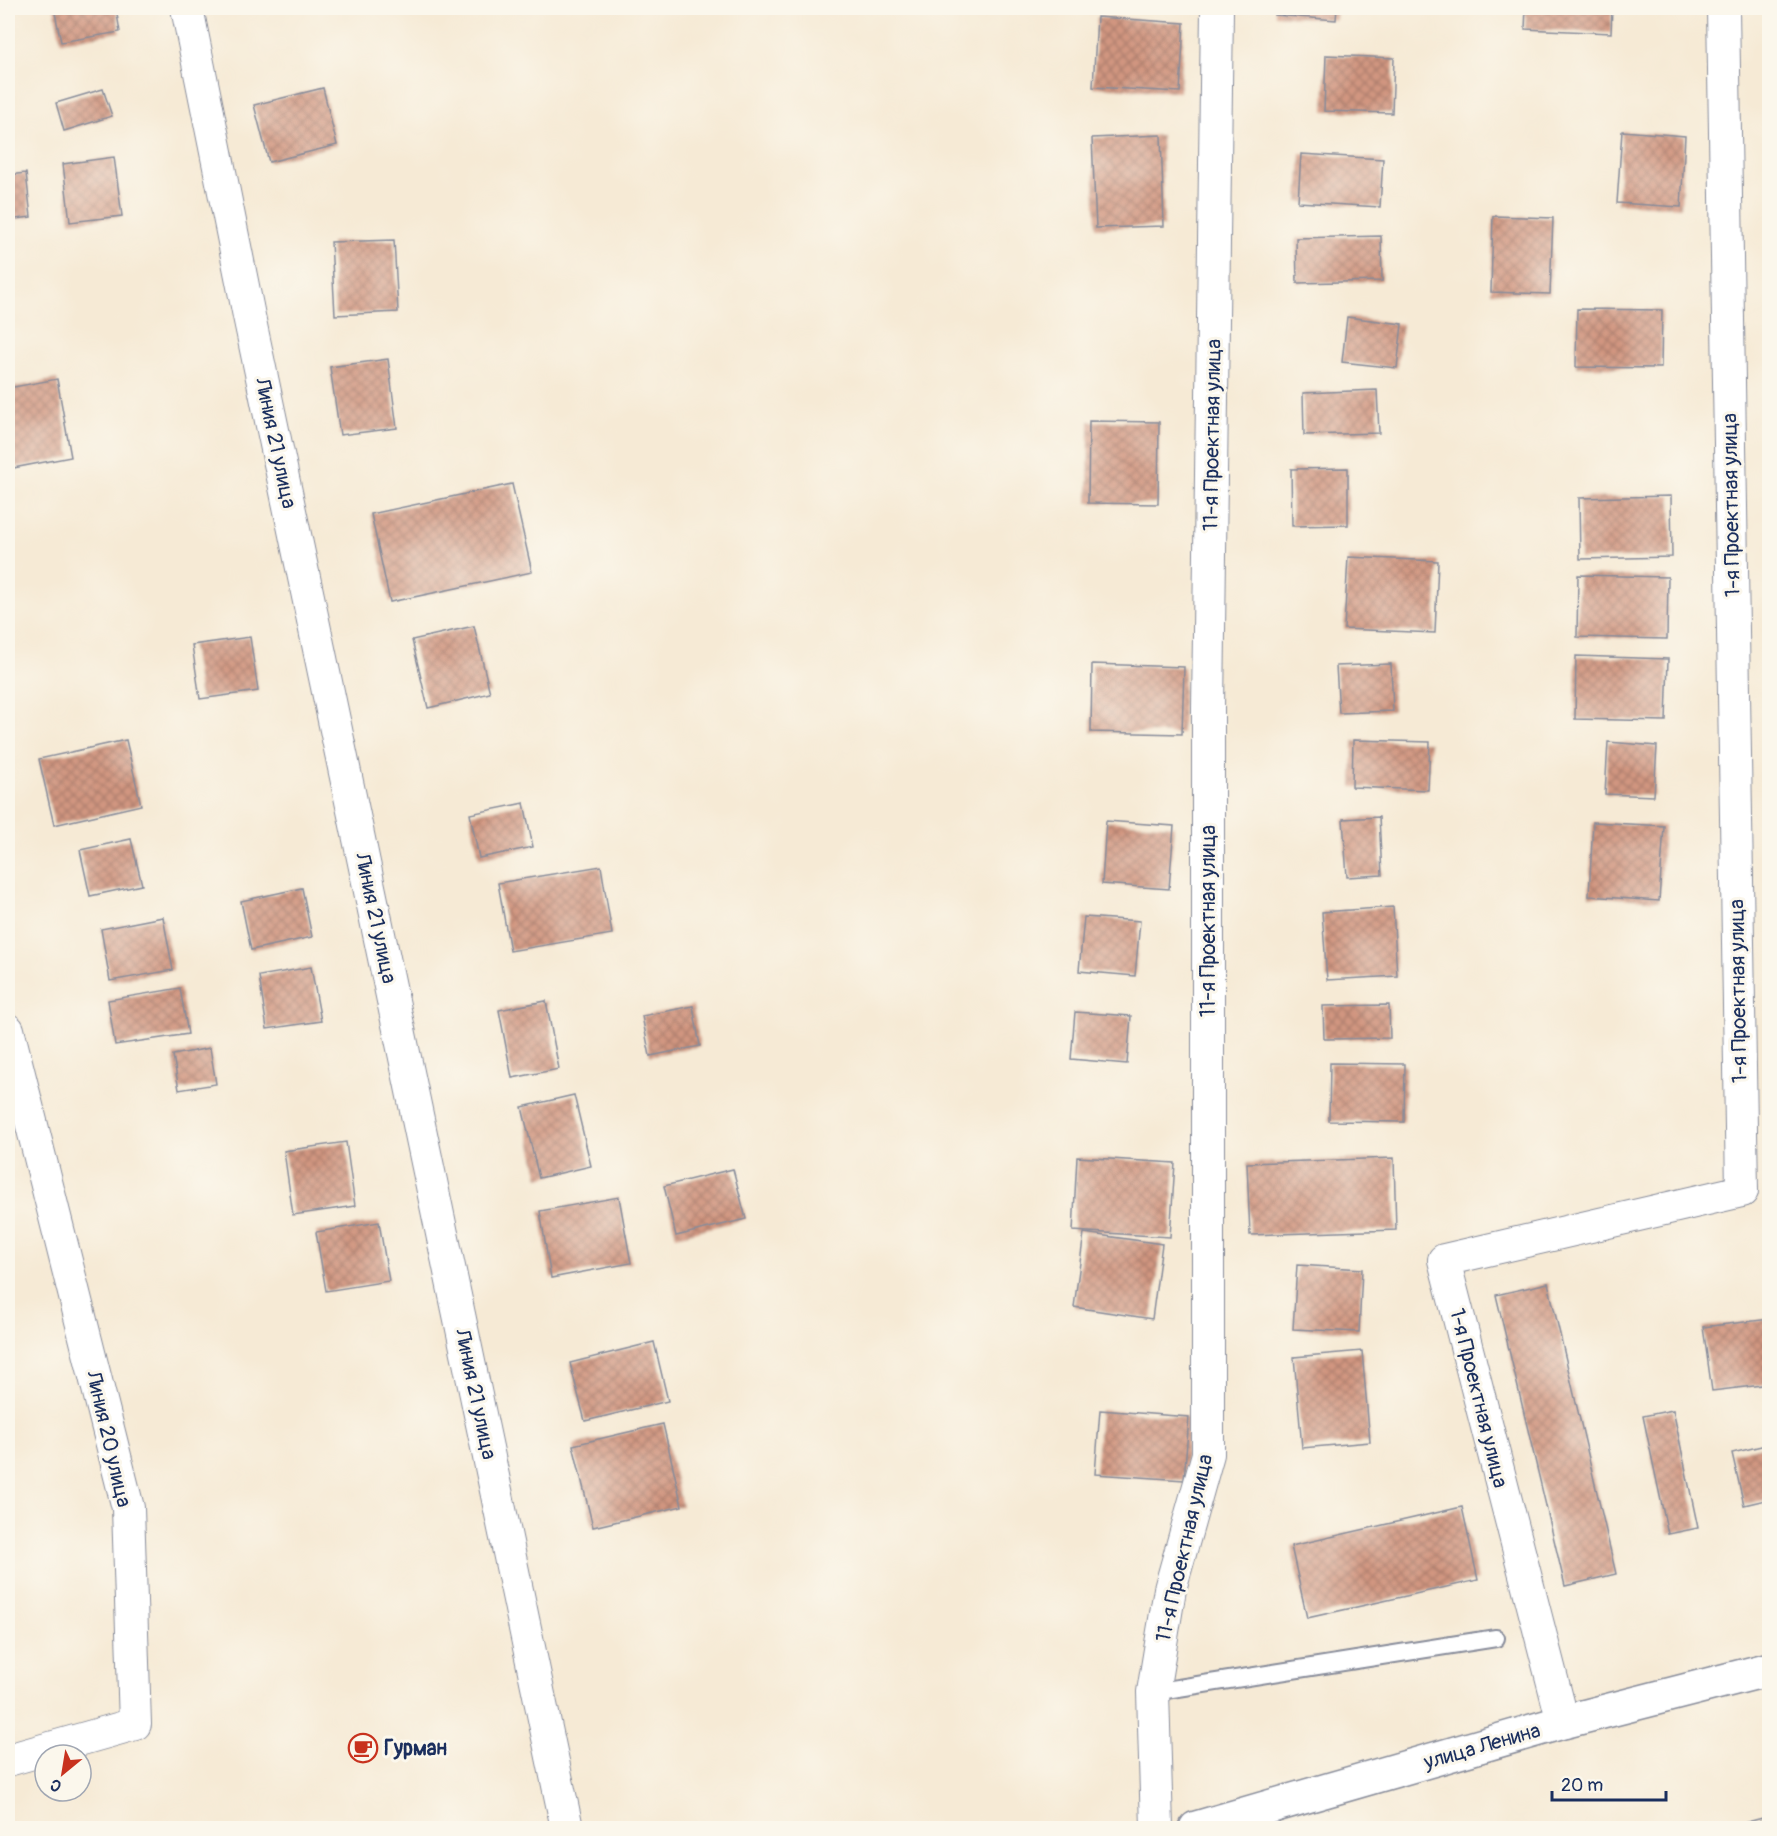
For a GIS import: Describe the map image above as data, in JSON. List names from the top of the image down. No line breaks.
{"streets":{"main road":["улица Ленина"],"street":["11-я Проектная улица","Линия 21 улица","1-я Проектная улица","Линия 20 улица"]},"crossings":[["1-я Проектная улица","улица Ленина"]],"places":{"cafe":["Гурман"]},"scale_bar":"20 m","north":"bottom left"}
